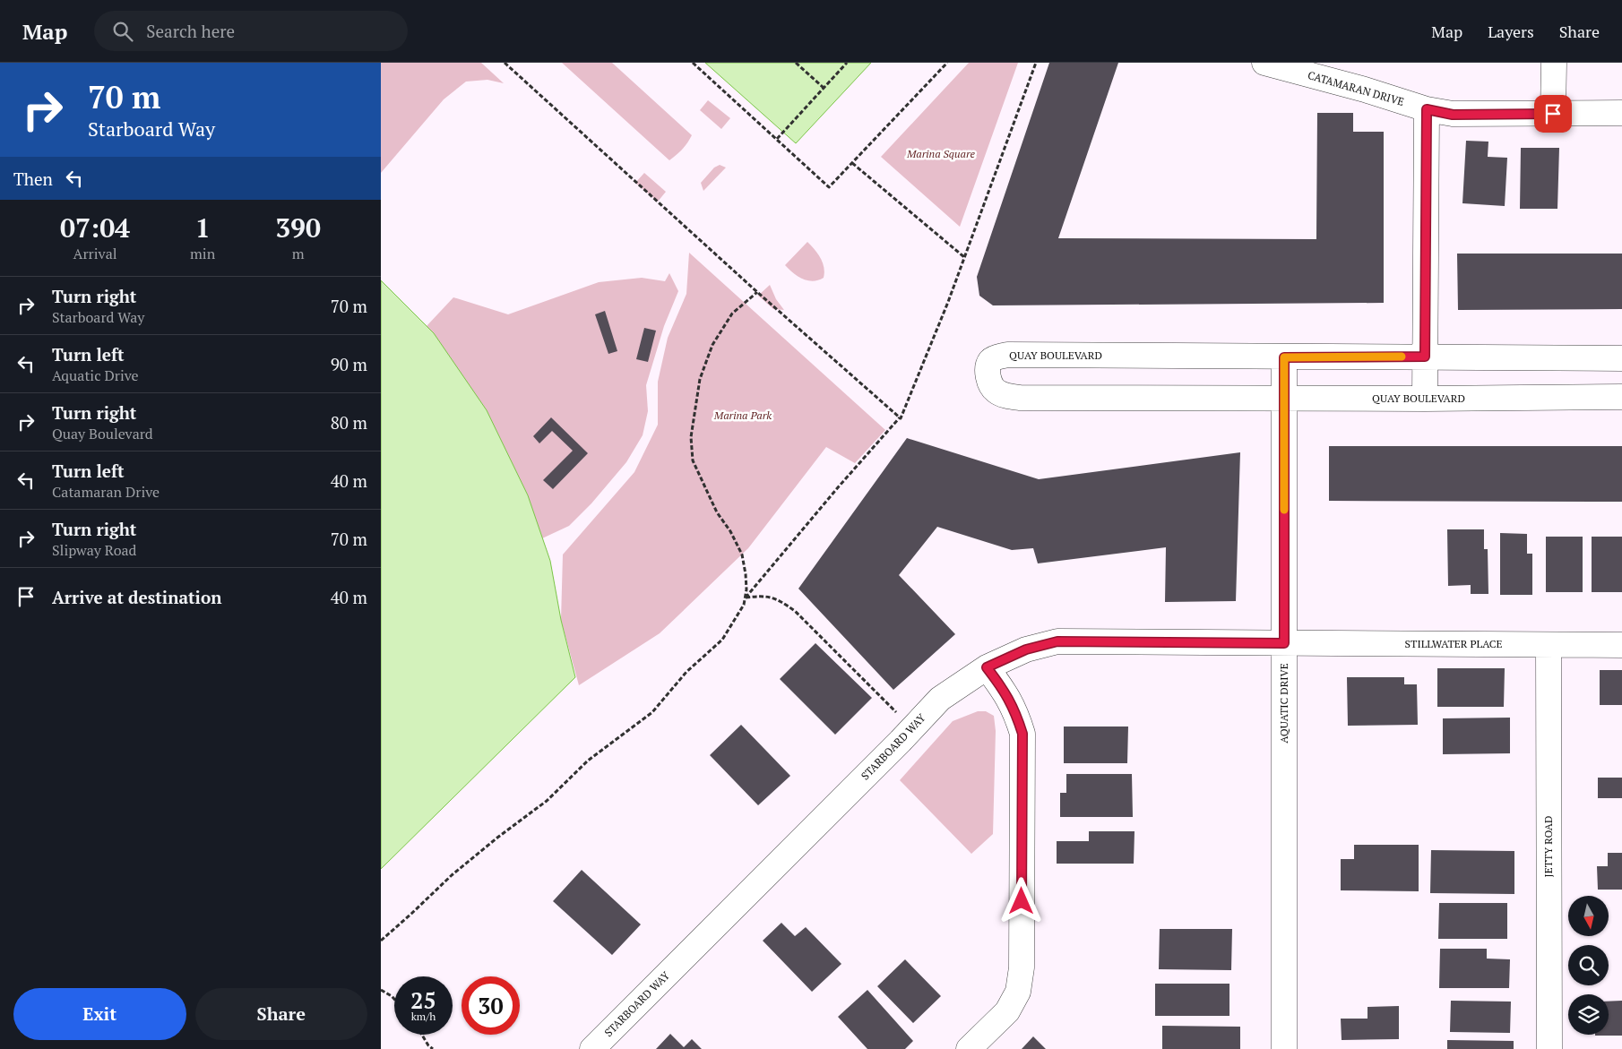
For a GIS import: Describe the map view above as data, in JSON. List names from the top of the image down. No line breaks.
{"streets":{"street":["CATAMARAN DRIVE","QUAY BOULEVARD","STILLWATER PLACE","AQUATIC DRIVE","STARBOARD WAY","JETTY ROAD"]},"crossings":[["QUAY BOULEVARD","AQUATIC DRIVE"],["STILLWATER PLACE","AQUATIC DRIVE"],["STILLWATER PLACE","STARBOARD WAY"],["STILLWATER PLACE","JETTY ROAD"],["AQUATIC DRIVE","STARBOARD WAY"]],"parks":["Marina Square","Marina Park"],"north":"bottom","page":{"header":"Map","search":"Search here","nav":["Map","Layers","Share"],"turn":["70 m","Starboard Way"],"then":"Then","eta":["07:04","Arrival","1","min","390","m"],"list":[{"name":"Turn right","note":"Starboard Way","value":"70 m"},{"name":"Turn left","note":"Aquatic Drive","value":"90 m"},{"name":"Turn right","note":"Quay Boulevard","value":"80 m"},{"name":"Turn left","note":"Catamaran Drive","value":"40 m"},{"name":"Turn right","note":"Slipway Road","value":"70 m"},{"name":"Arrive at destination","value":"40 m"}],"speed":"25 km/h","limit":"30","buttons":["Exit","Share"]}}
